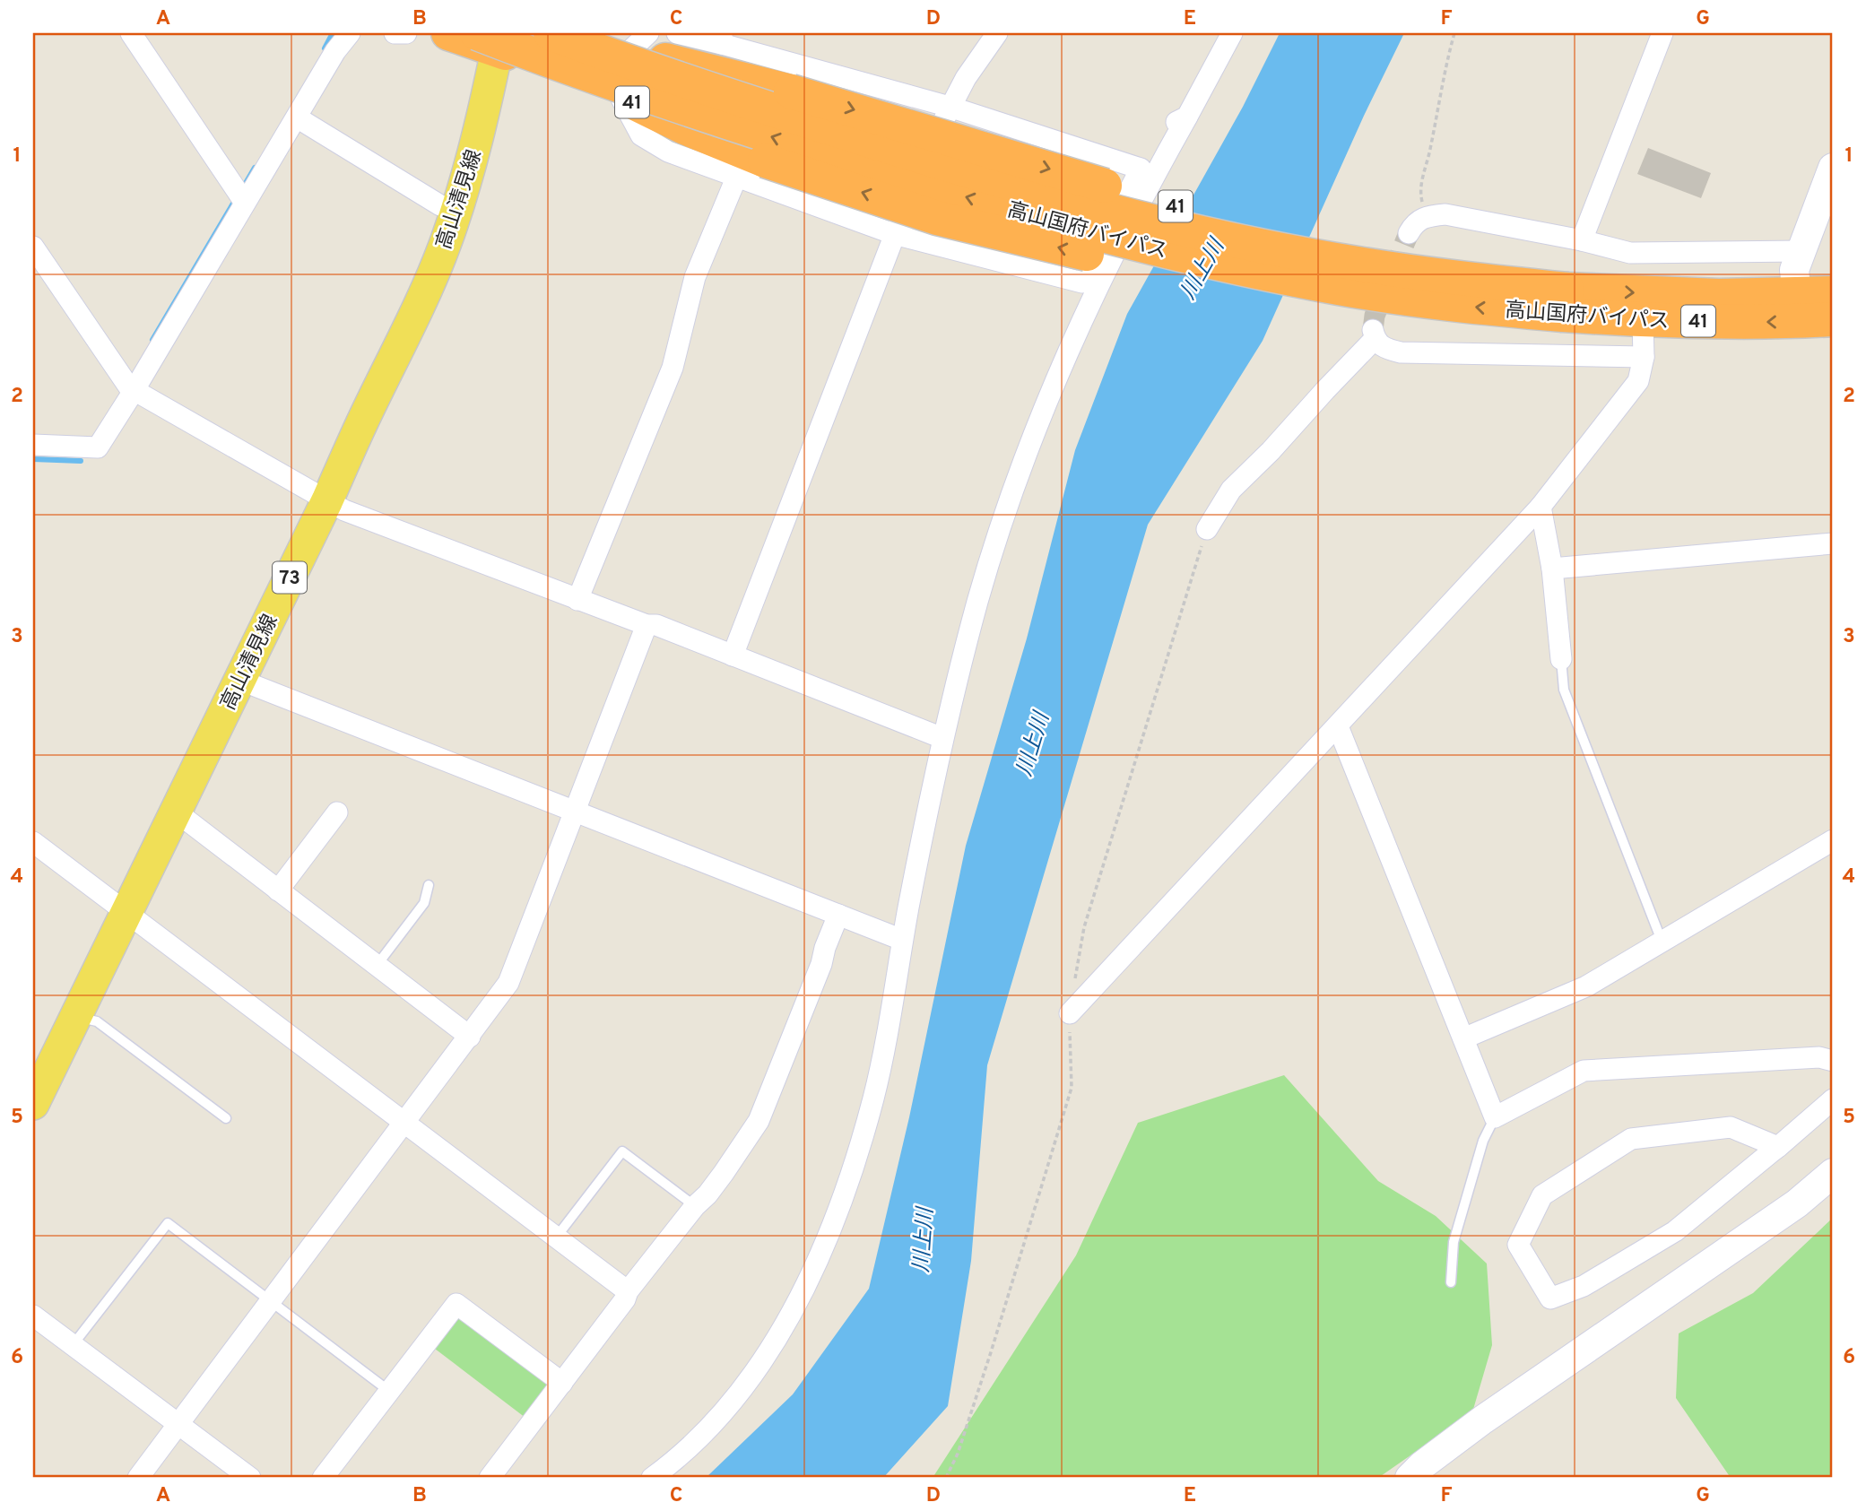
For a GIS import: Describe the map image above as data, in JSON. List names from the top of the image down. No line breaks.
{"streets":{"highway":["41","高山国府バイパス"],"main road":["高山清見線","73"]},"crossings":[["41","高山清見線"],["41","高山国府バイパス"],["高山清見線","高山国府バイパス"]],"water":["川上川"],"grid":{"columns":["A","B","C","D","E","F","G"],"rows":["1","2","3","4","5","6"]}}
